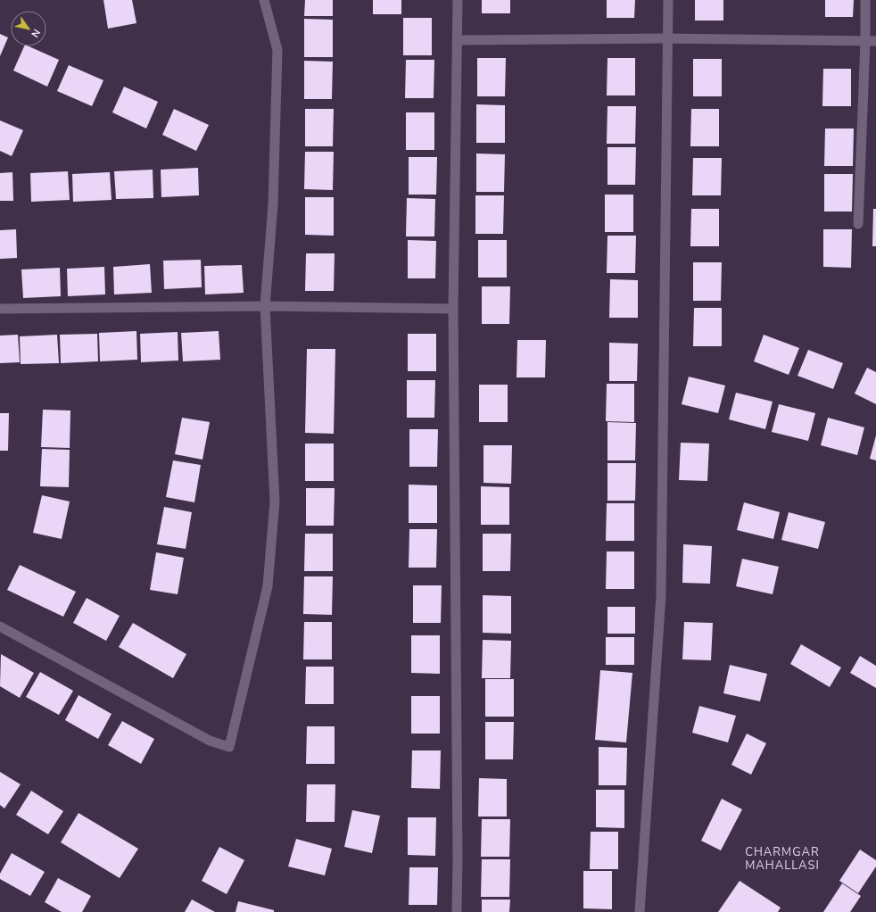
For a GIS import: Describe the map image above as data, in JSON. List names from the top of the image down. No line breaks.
{"districts":["CHARMGAR MAHALLASI"],"north":"bottom right"}
